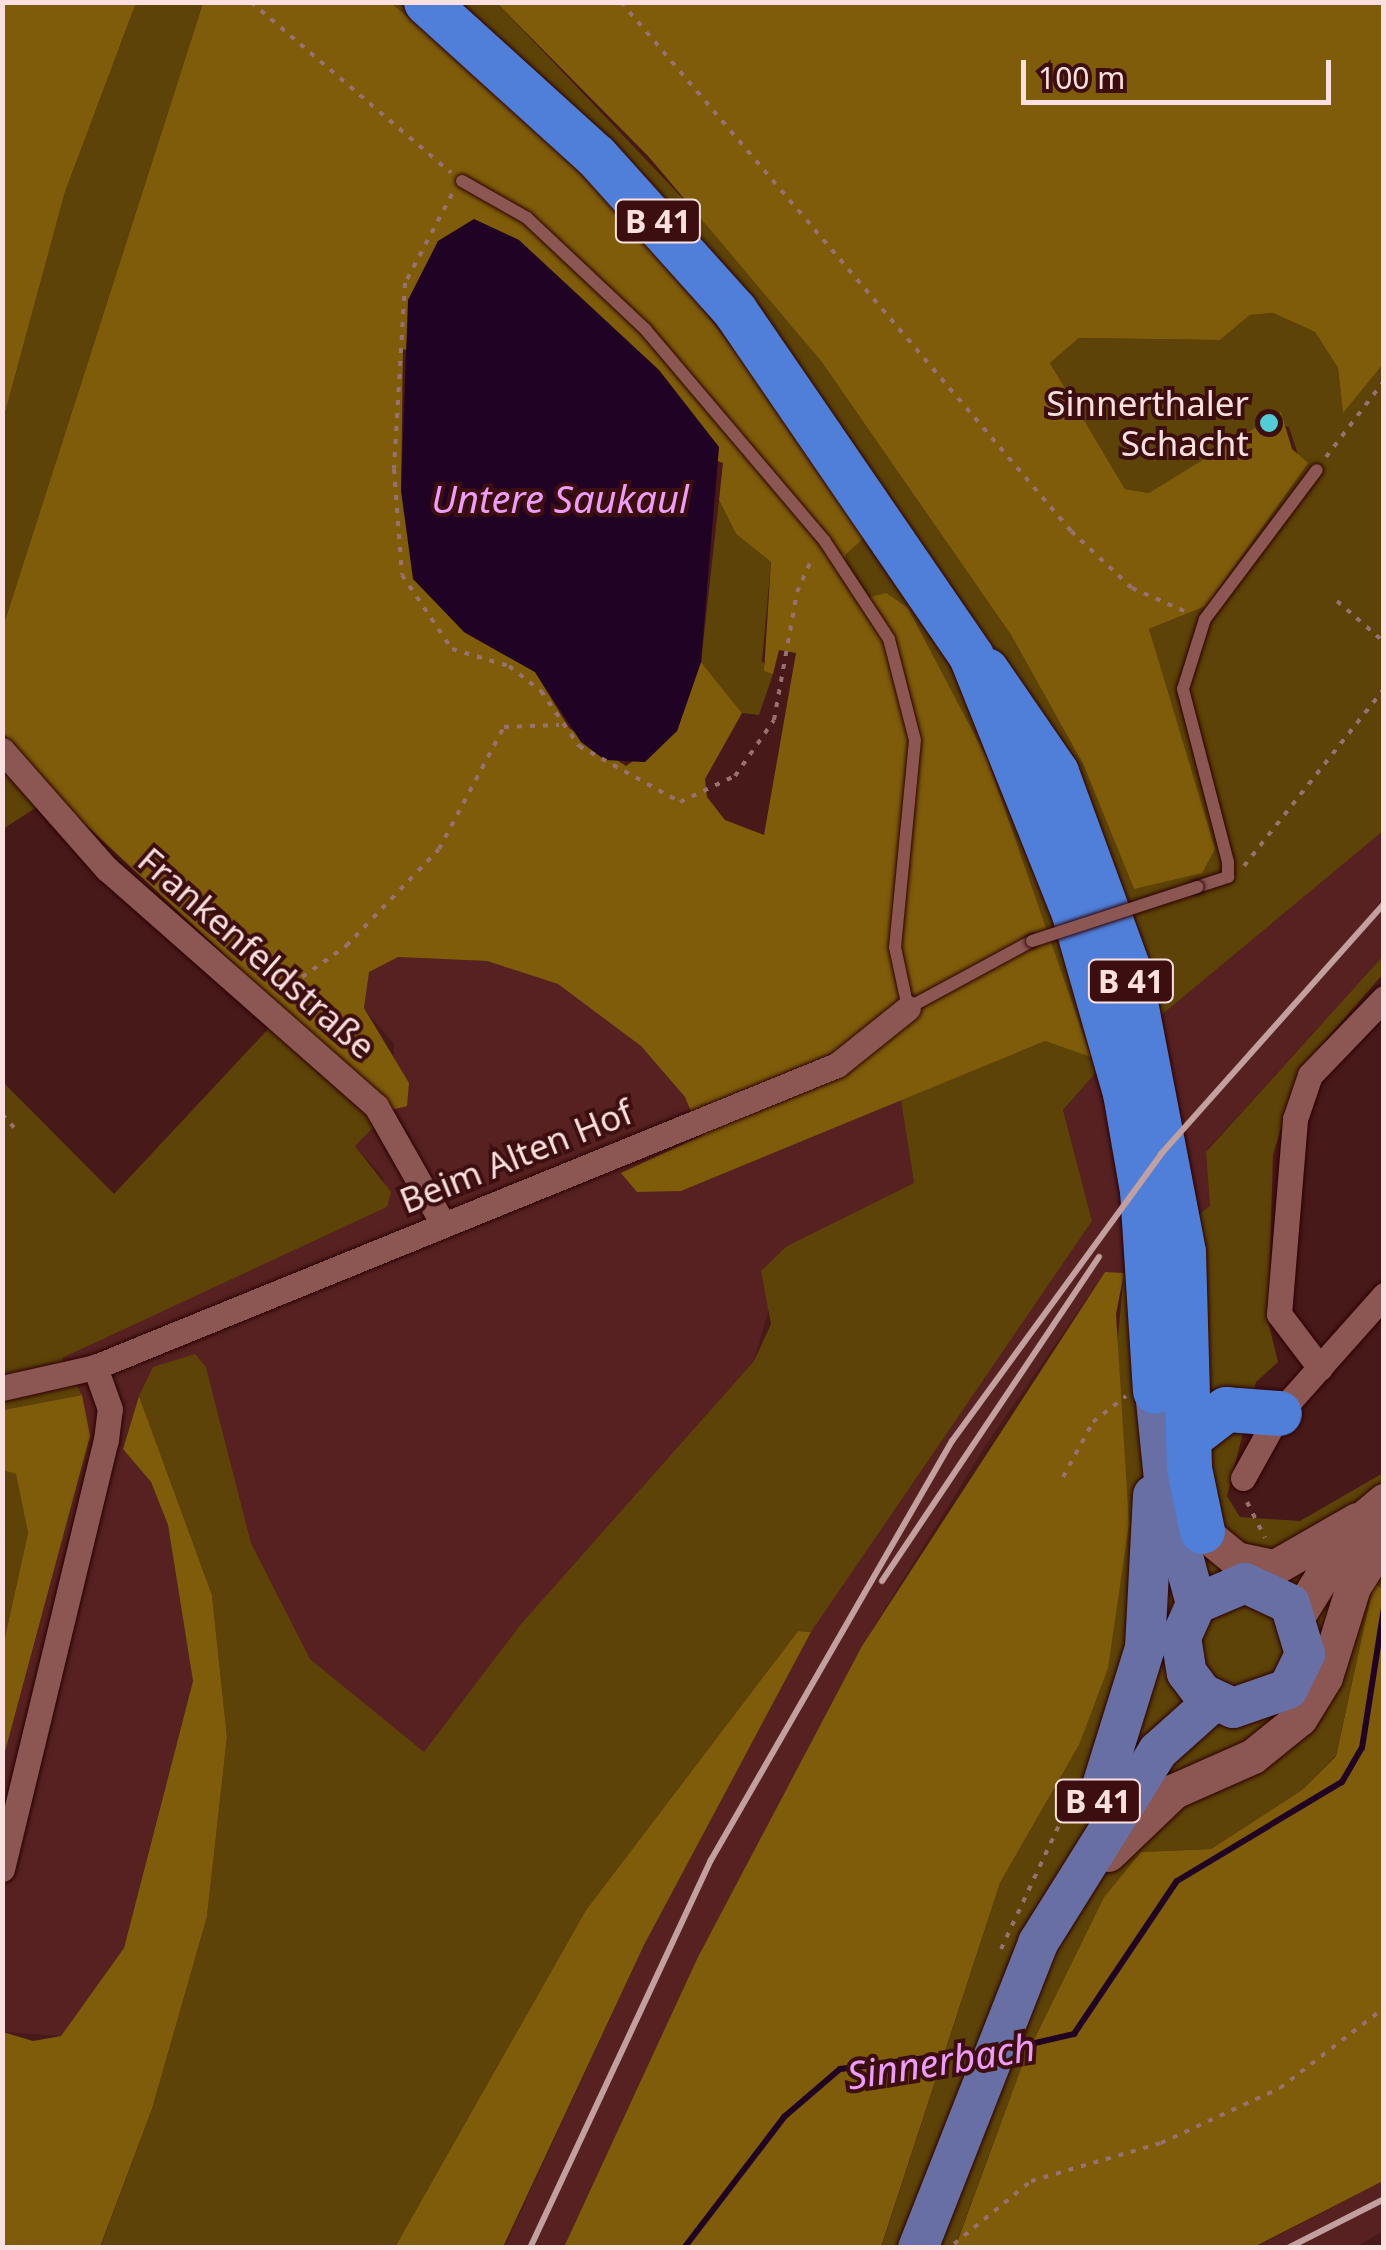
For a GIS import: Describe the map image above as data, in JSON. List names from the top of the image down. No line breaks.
{"streets":{"highway":["B 41"],"street":["Frankenfeldstraße","Beim Alten Hof"]},"crossings":[["Frankenfeldstraße","Beim Alten Hof"]],"water":["Untere Saukaul","Sinnerbach"],"places":["Sinnerthaler Schacht"],"scale_bar":"100 m"}
